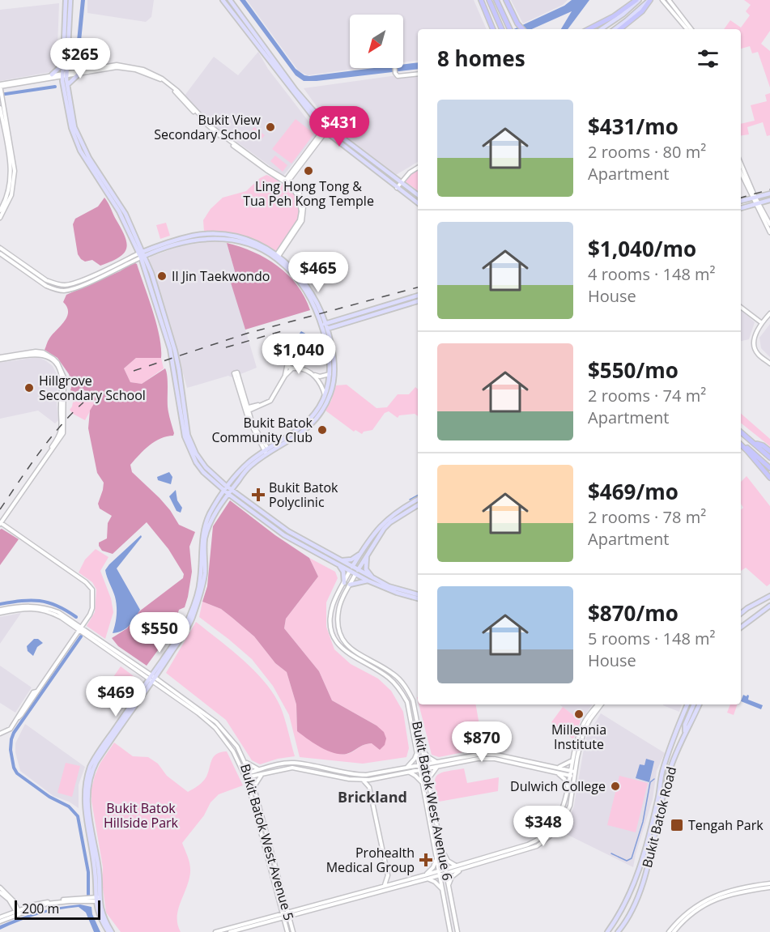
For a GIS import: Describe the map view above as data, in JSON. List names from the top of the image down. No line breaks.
{"streets":{"main road":["Bukit Batok West Avenue 6","Bukit Batok Road"],"street":["Bukit Batok West Avenue 5"]},"districts":["Brickland"],"parks":["Bukit Batok Hillside Park"],"places":{"other":["Bukit View Secondary School","Ling Hong Tong & Tua Peh Kong Temple","Il Jin Taekwondo","Hillgrove Secondary School","Bukit Batok Community Club","Millennia Institute","Dulwich College"],"health":["Bukit Batok Polyclinic","Prohealth Medical Group"],"transit":["Tengah Park"]},"scale_bar":"200 m","north":"bottom left","page":{"heading":"8 homes","price":["$265","$431","$465","$1,040","$550","$469","$870","$348"],"list":[{"name":"$431/mo","note":"2 rooms · 80 m² · Apartment"},{"name":"$1,040/mo","note":"4 rooms · 148 m² · House"},{"name":"$550/mo","note":"2 rooms · 74 m² · Apartment"},{"name":"$469/mo","note":"2 rooms · 78 m² · Apartment"},{"name":"$870/mo","note":"5 rooms · 148 m² · House"}],"scale":"200 m"}}
